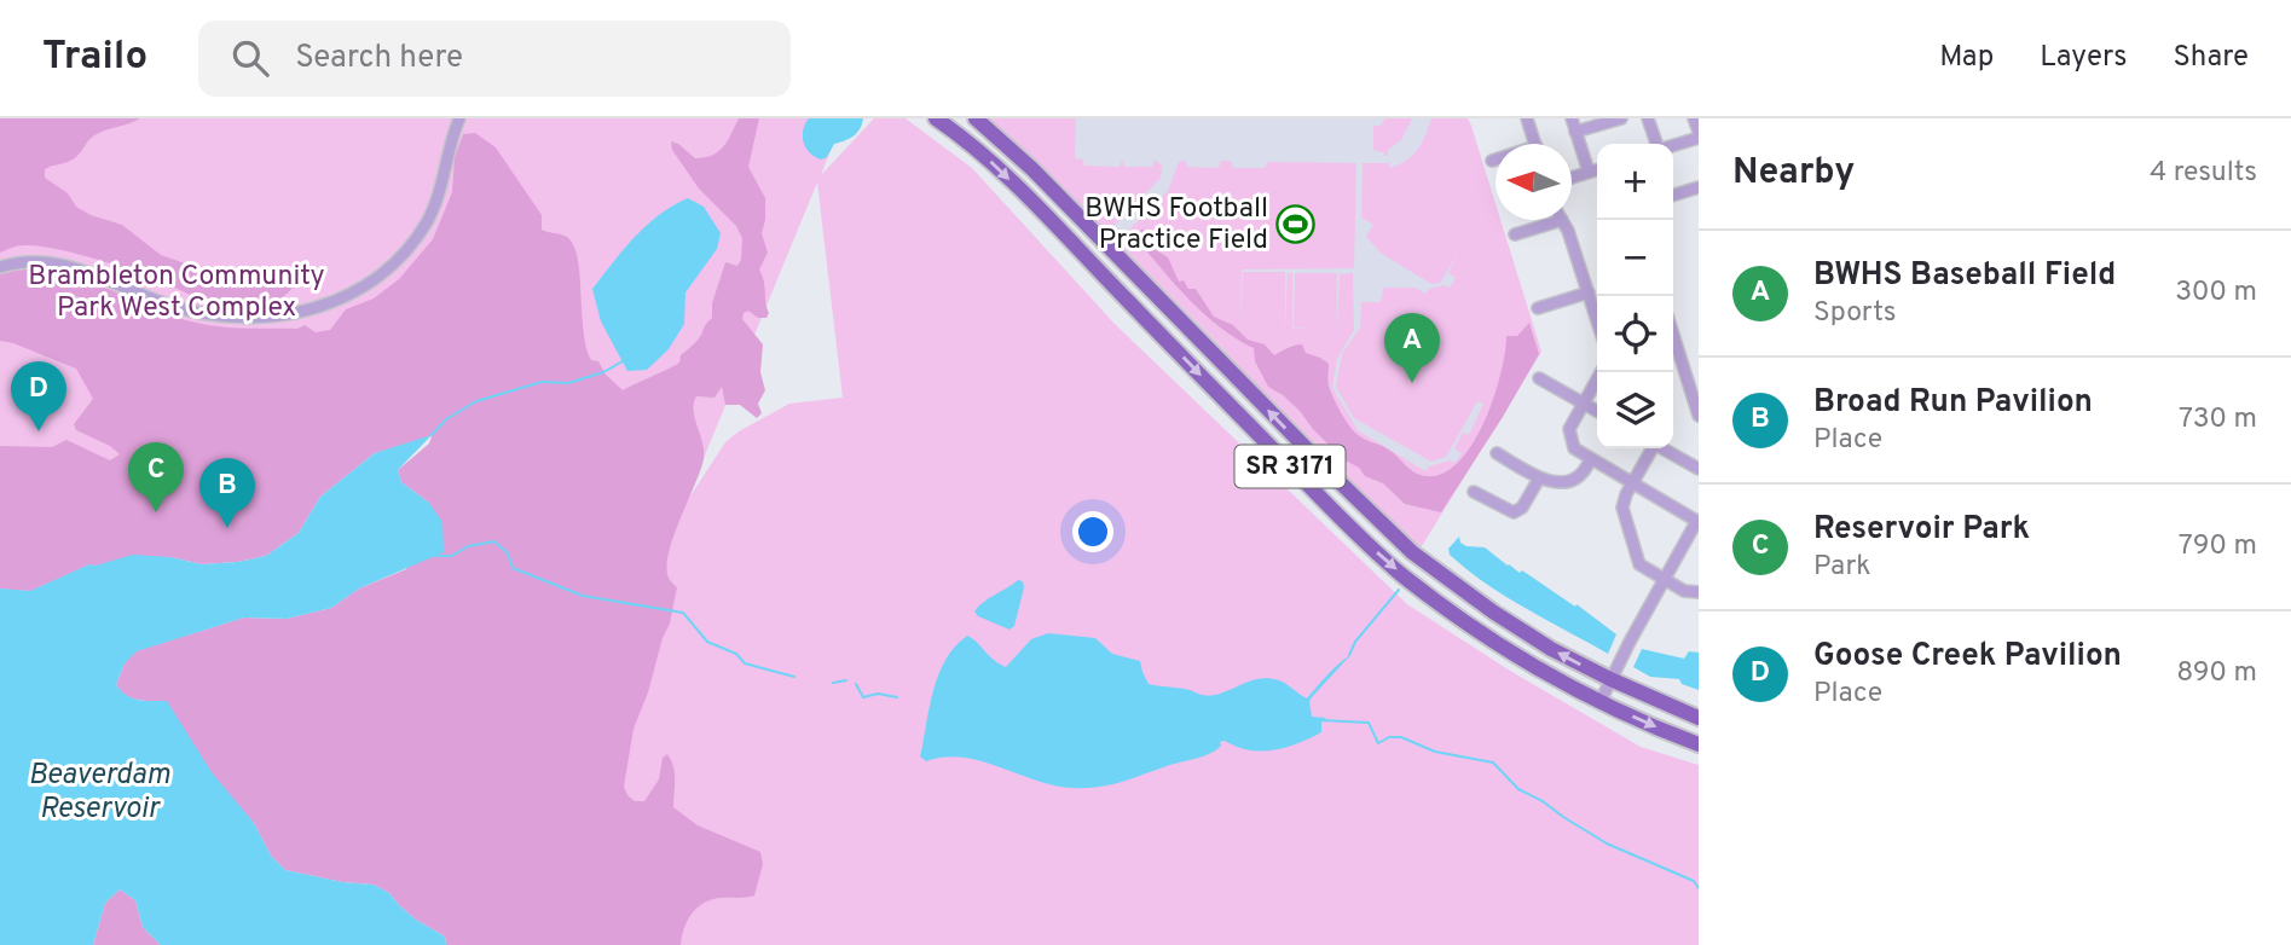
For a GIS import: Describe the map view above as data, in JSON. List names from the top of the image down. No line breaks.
{"streets":{"main road":["SR 3171"]},"water":["Beaverdam Reservoir"],"parks":["Brambleton Community Park West Complex"],"places":{"sports":["BWHS Football Practice Field"]},"north":"left","page":{"header":"Trailo","search":"Search here","nav":["Map","Layers","Share"],"heading":["Nearby","4 results"],"map_buttons":["+","−"],"list":[{"mark":"A","name":"BWHS Baseball Field","note":"Sports","value":"300 m"},{"mark":"B","name":"Broad Run Pavilion","note":"Place","value":"730 m"},{"mark":"C","name":"Reservoir Park","note":"Park","value":"790 m"},{"mark":"D","name":"Goose Creek Pavilion","note":"Place","value":"890 m"}],"pins":["A","D","C","B"]}}
